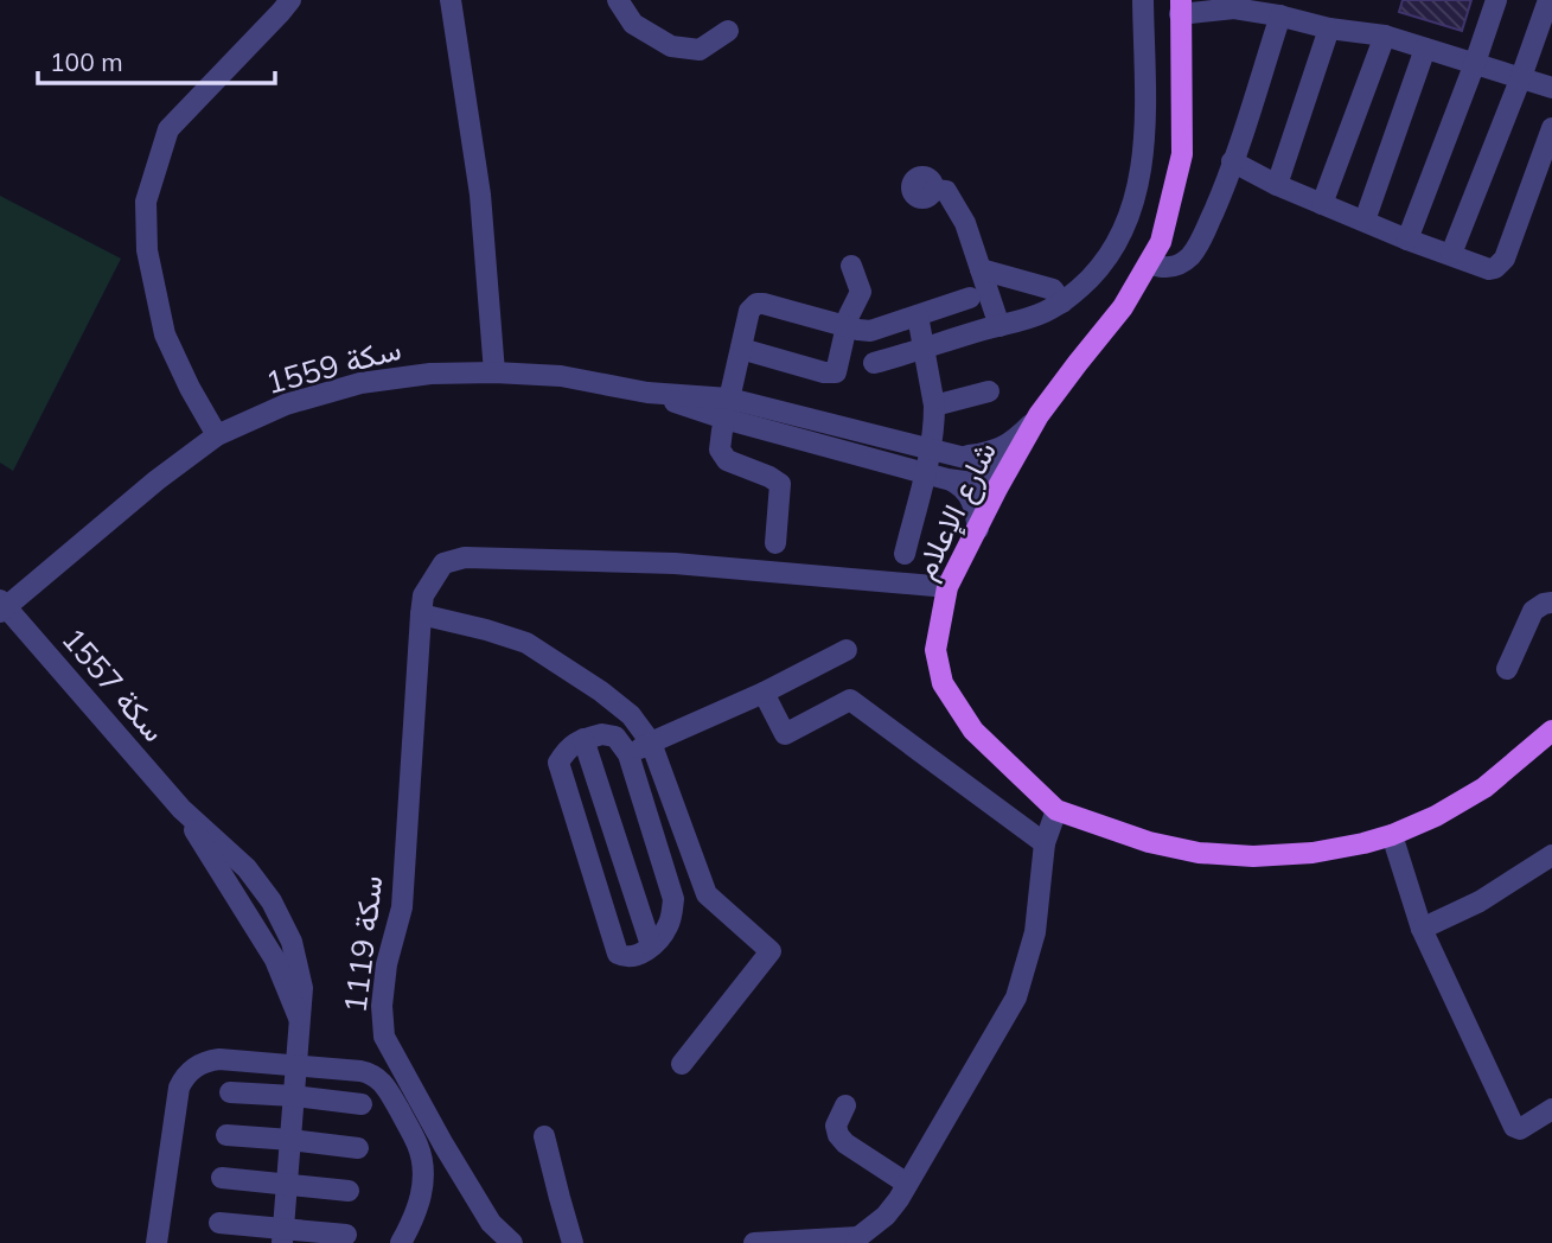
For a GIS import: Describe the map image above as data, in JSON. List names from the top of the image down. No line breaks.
{"streets":{"main road":["شارع الإعلام"],"street":["سكة 1559","سكة 1557","سكة 1119"]},"crossings":[["سكة 1559","شارع الإعلام"],["سكة 1559","سكة 1557"],["شارع الإعلام","سكة 1119"]],"scale_bar":"100 m"}
